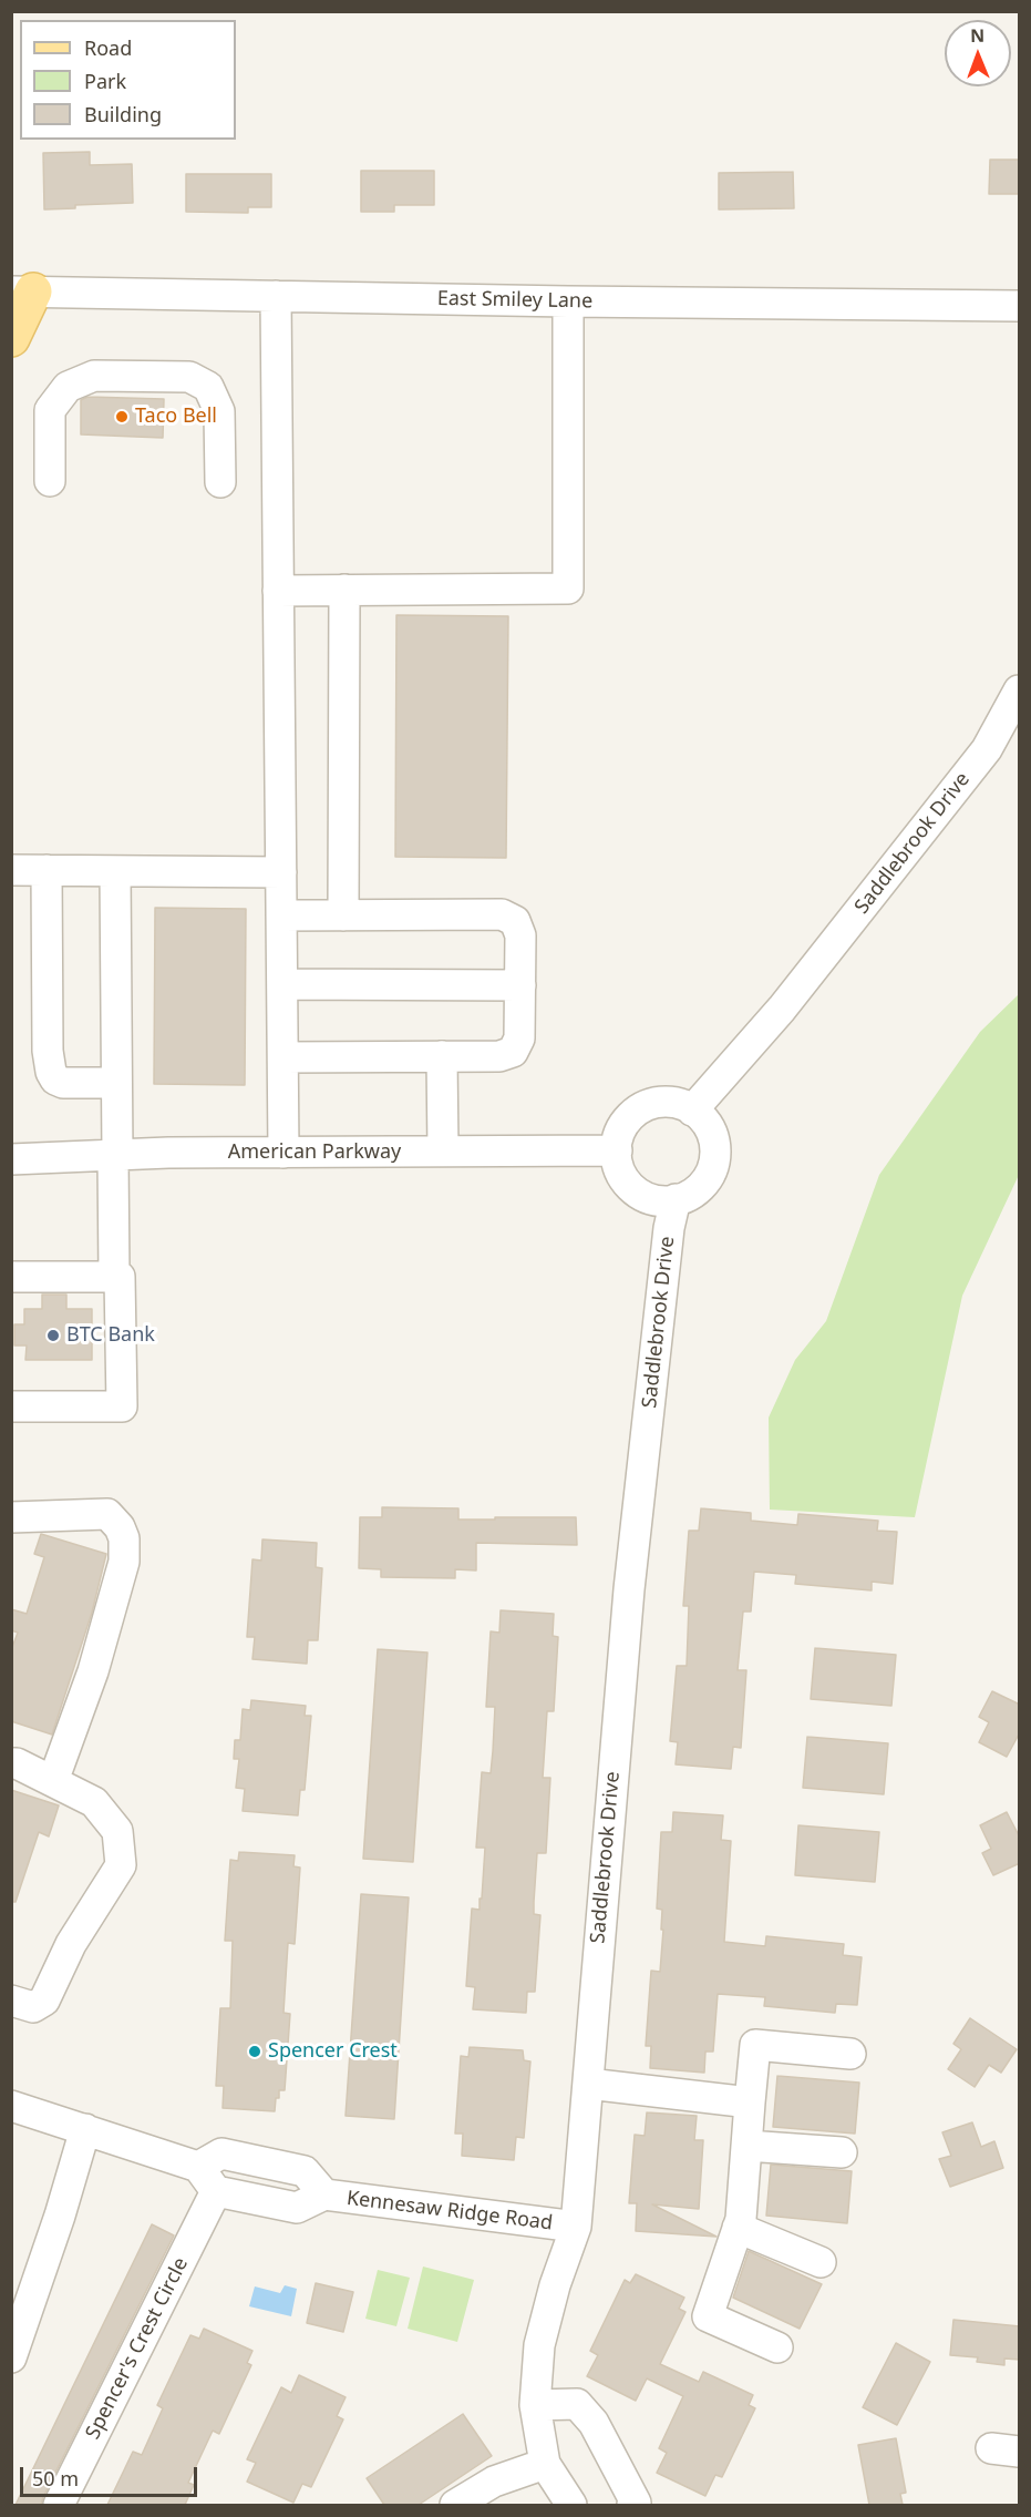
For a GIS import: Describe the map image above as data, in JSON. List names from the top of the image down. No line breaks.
{"streets":{"street":["East Smiley Lane","Saddlebrook Drive","American Parkway","Kennesaw Ridge Road","Spencer's Crest Circle"]},"crossings":[["Saddlebrook Drive","American Parkway"],["Saddlebrook Drive","Kennesaw Ridge Road"],["Kennesaw Ridge Road","Spencer's Crest Circle"]],"places":["Taco Bell","BTC Bank","Spencer Crest"],"legend":["Road","Park","Building"],"scale_bar":"50 m","north":"top"}
